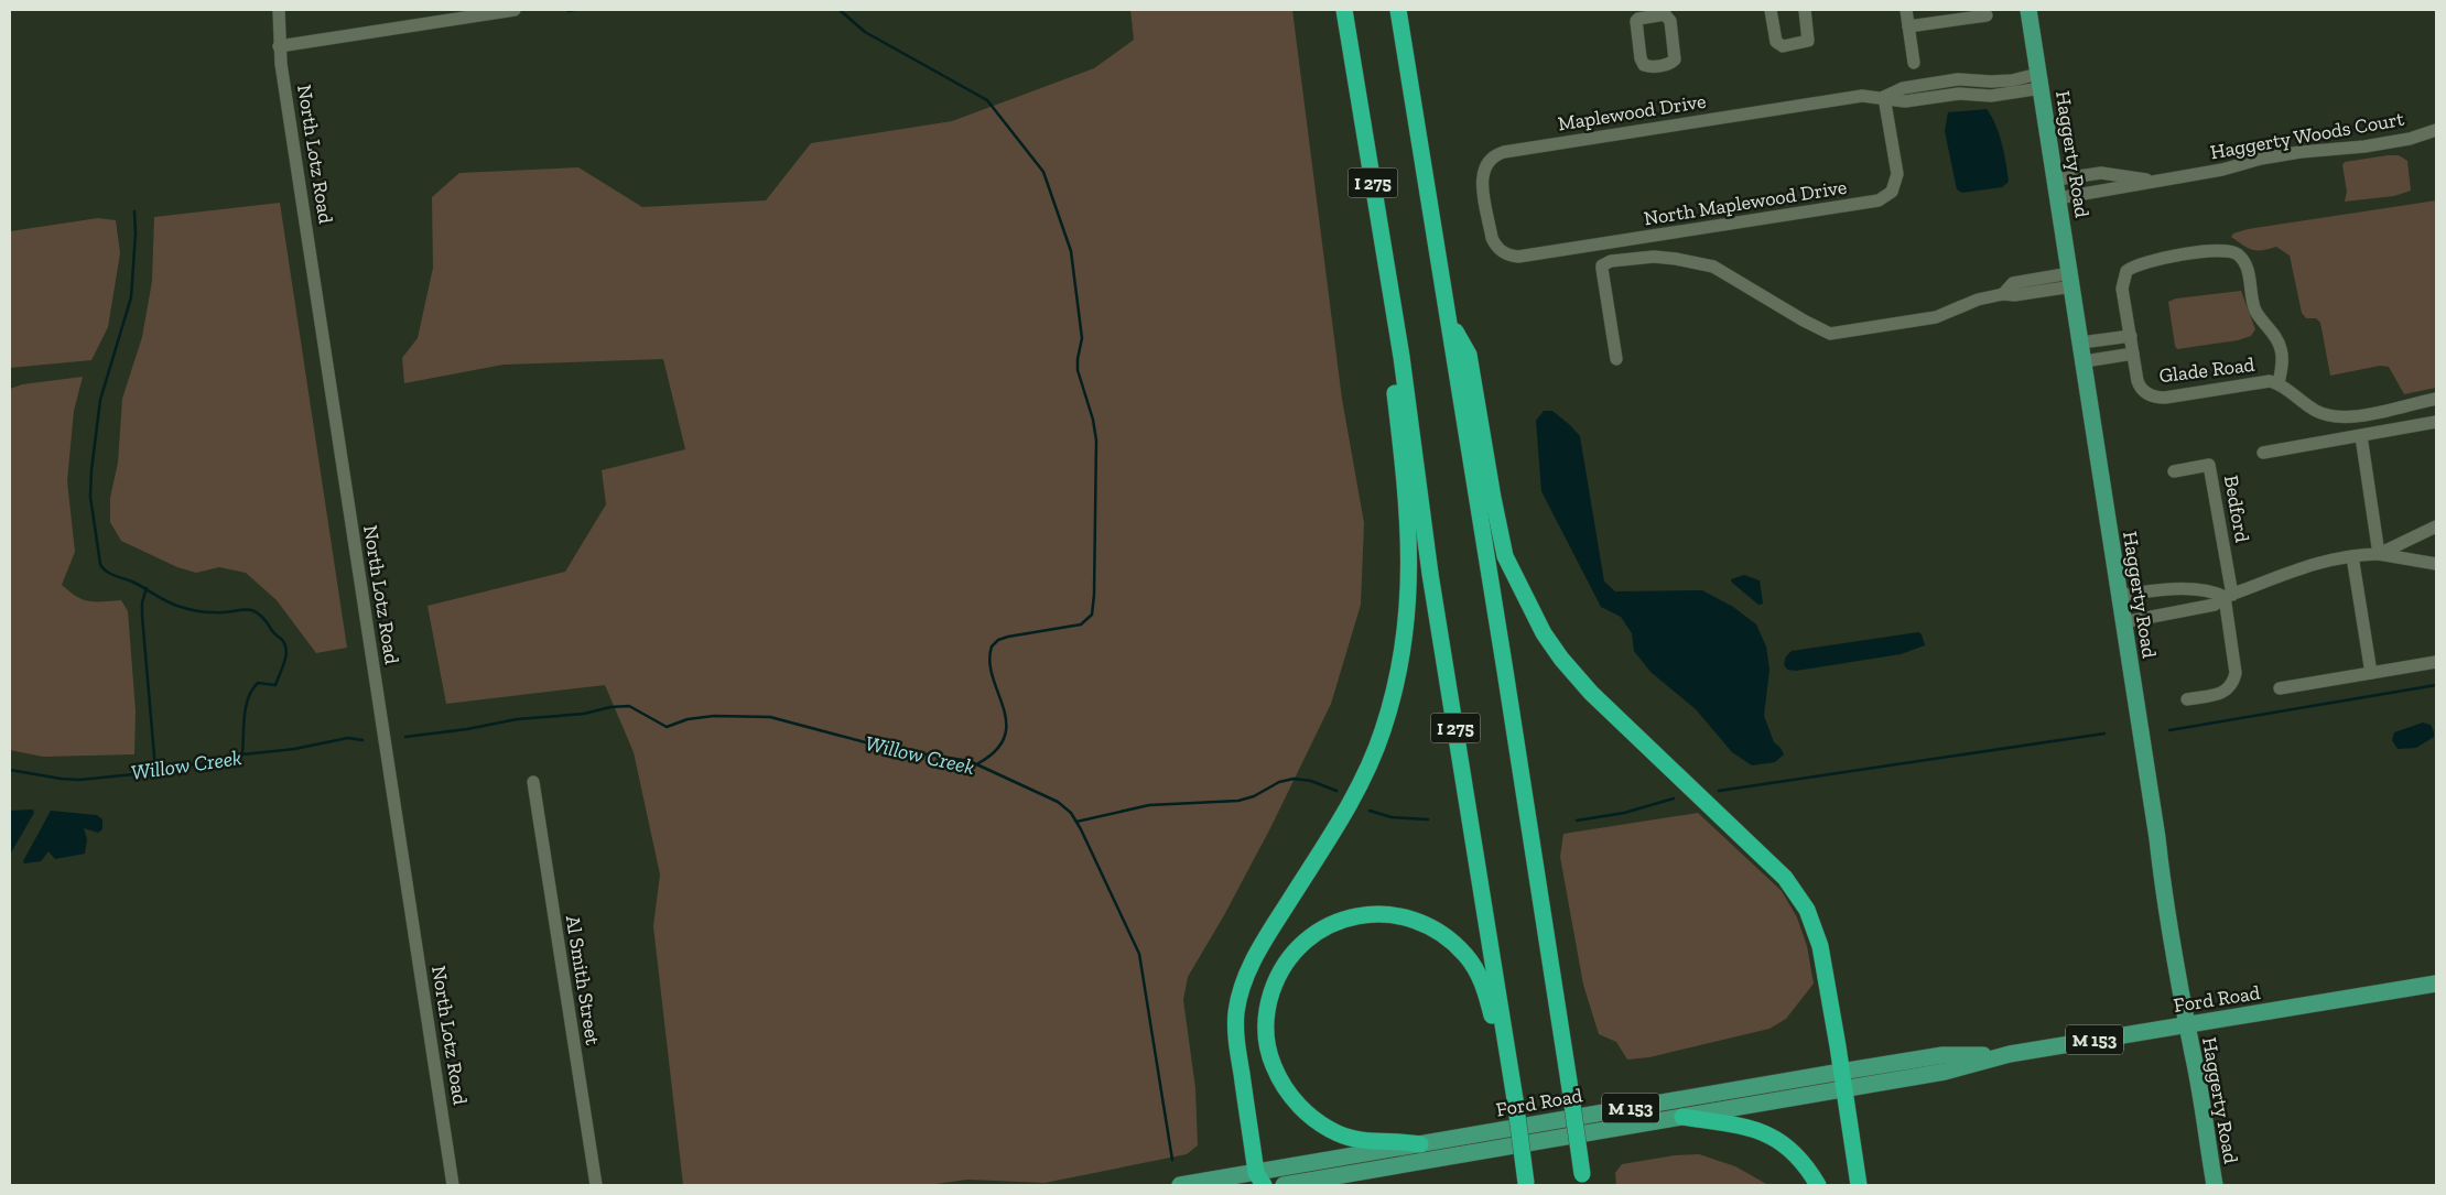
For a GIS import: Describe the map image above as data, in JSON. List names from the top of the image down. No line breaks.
{"streets":{"highway":["I 275"],"main road":["Haggerty Road","Ford Road","M 153"],"street":["Maplewood Drive","Haggerty Woods Court","North Lotz Road","North Maplewood Drive","Glade Road","Bedford","Al Smith Street"]},"crossings":[["Maplewood Drive","Haggerty Road"],["Maplewood Drive","North Maplewood Drive"],["Haggerty Woods Court","Haggerty Road"],["Haggerty Road","Glade Road"],["Haggerty Road","Ford Road"]],"water":["Willow Creek"]}
